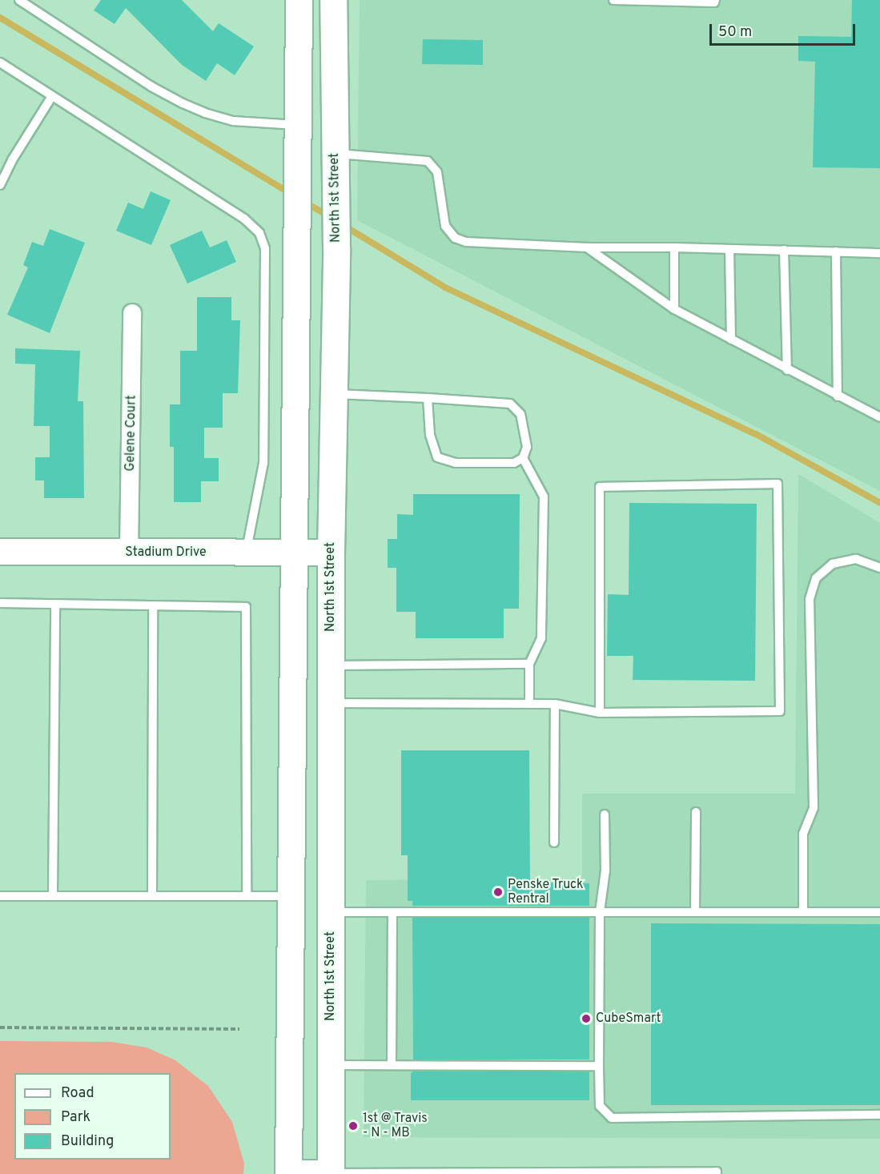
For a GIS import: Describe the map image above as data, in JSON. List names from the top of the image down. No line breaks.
{"streets":{"main road":["North 1st Street"],"street":["Gelene Court","Stadium Drive"]},"crossings":[["North 1st Street","Stadium Drive"],["Gelene Court","Stadium Drive"]],"places":["Penske Truck Rentral","CubeSmart","1st @ Travis - N - MB"],"legend":["Road","Park","Building"],"scale_bar":"50 m"}
